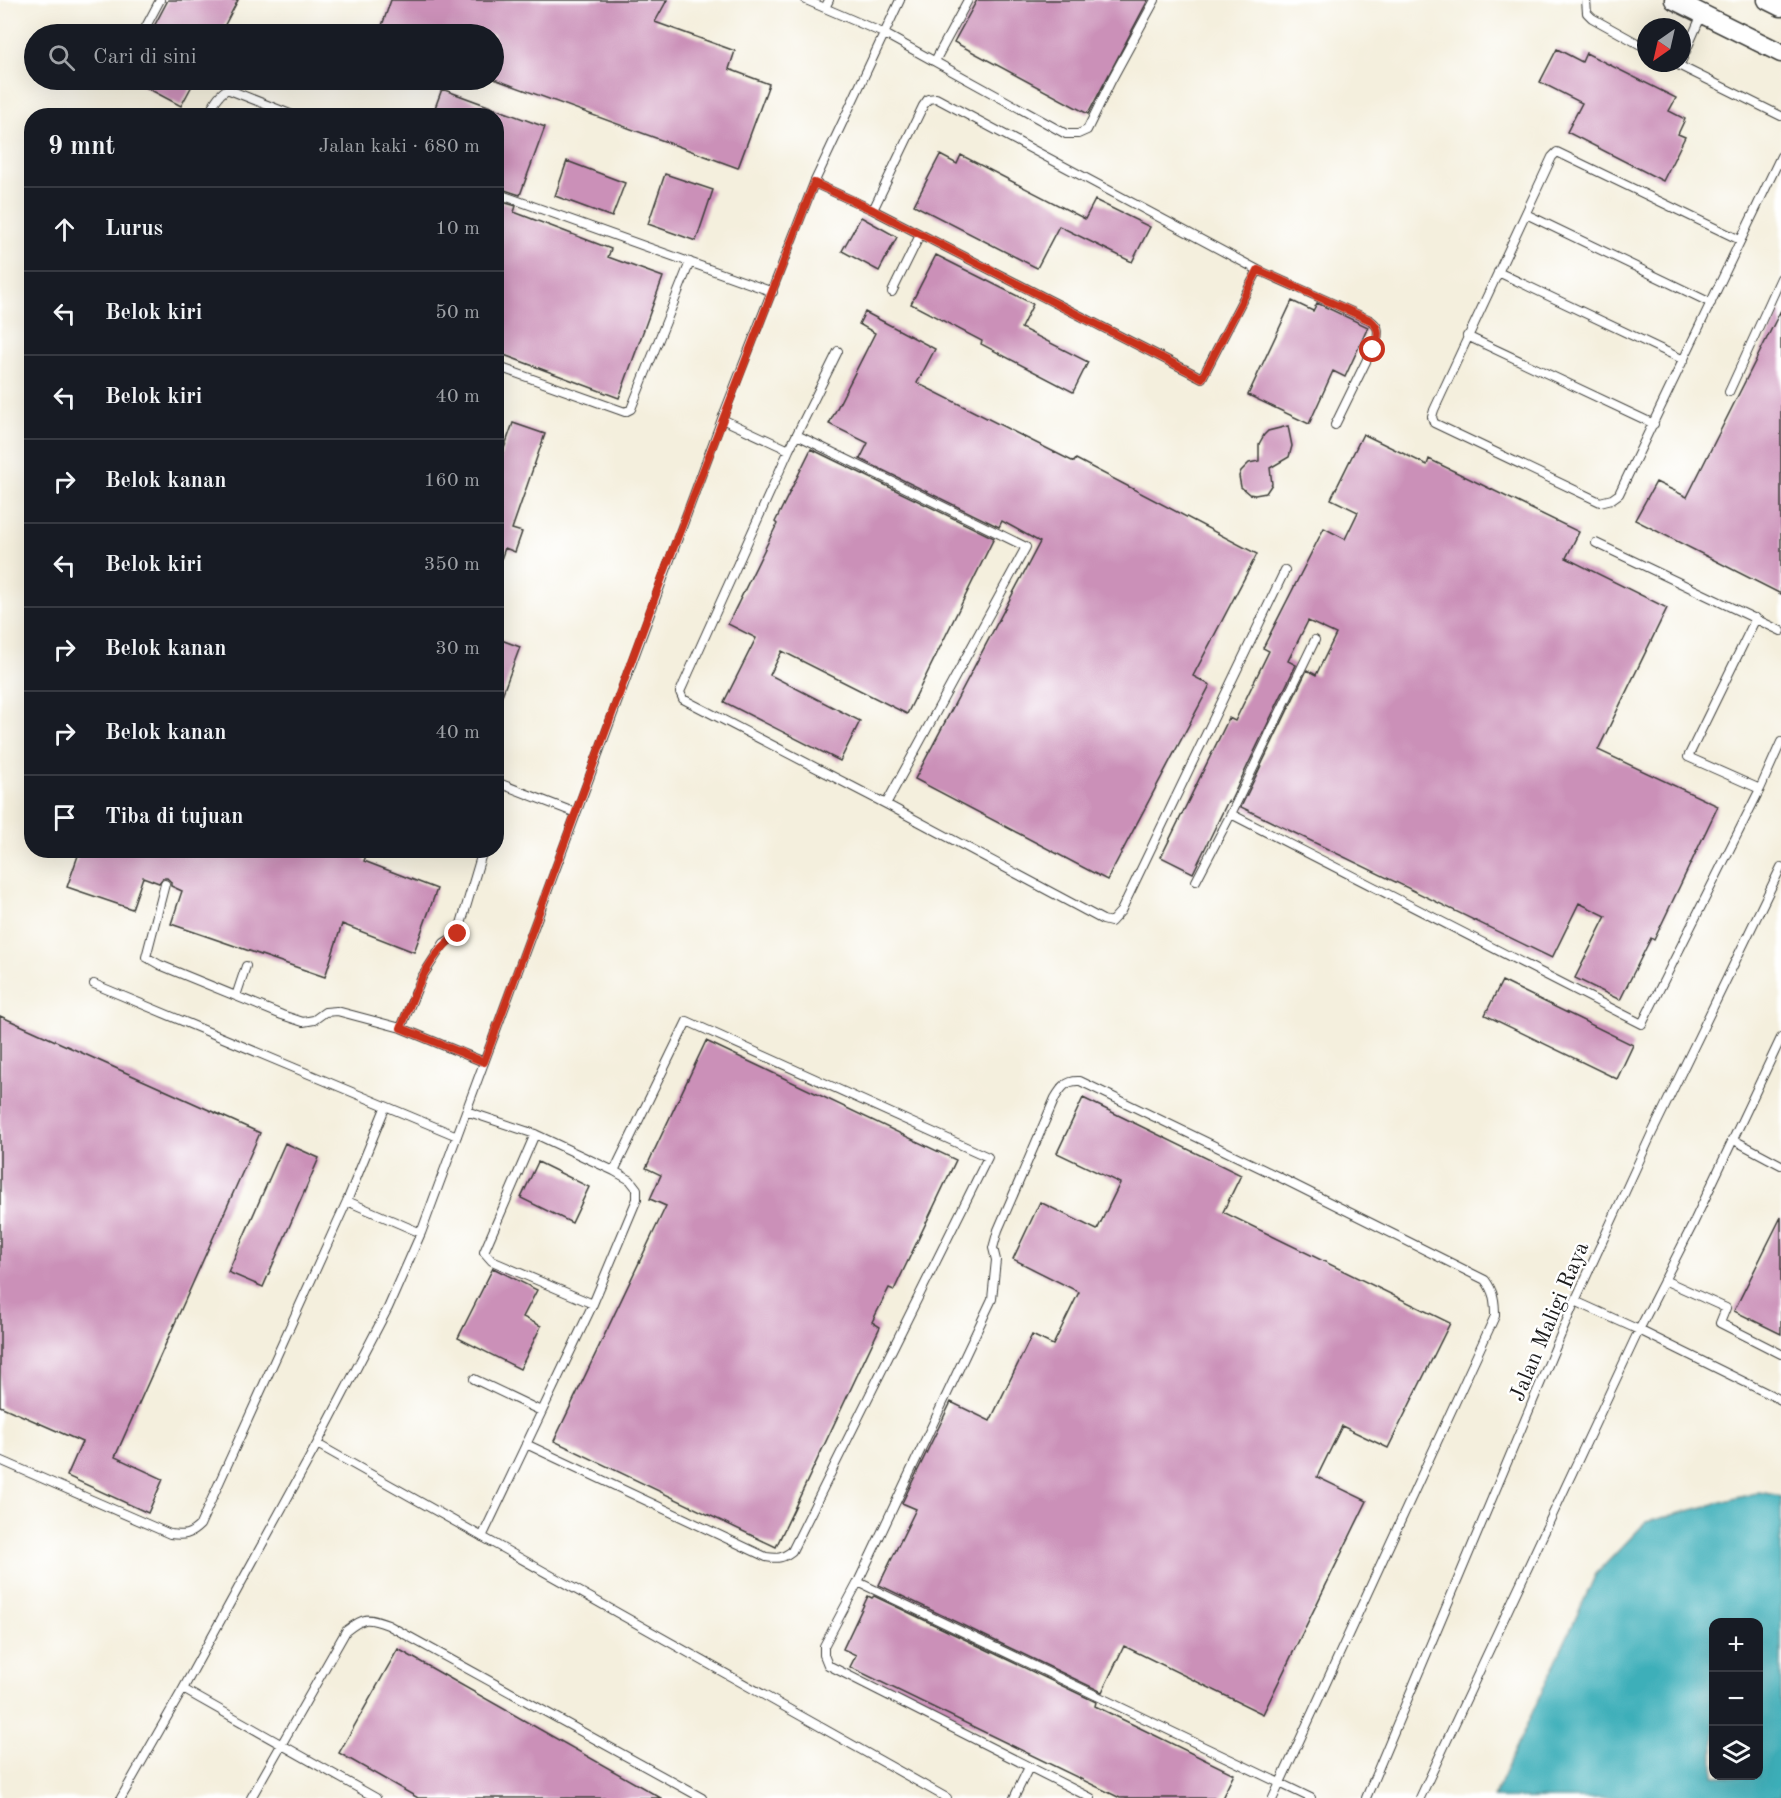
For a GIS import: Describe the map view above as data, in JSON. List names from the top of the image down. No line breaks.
{"streets":{"lane":["Jalan Maligi Raya"]},"north":"bottom left","page":{"search":"Cari di sini","heading":["9 mnt","Jalan kaki · 680 m"],"list":[["Lurus","10 m"],["Belok kiri","50 m"],["Belok kiri","40 m"],["Belok kanan","160 m"],["Belok kiri","350 m"],["Belok kanan","30 m"],["Belok kanan","40 m"],"Tiba di tujuan"],"map_buttons":["+","−"]}}
